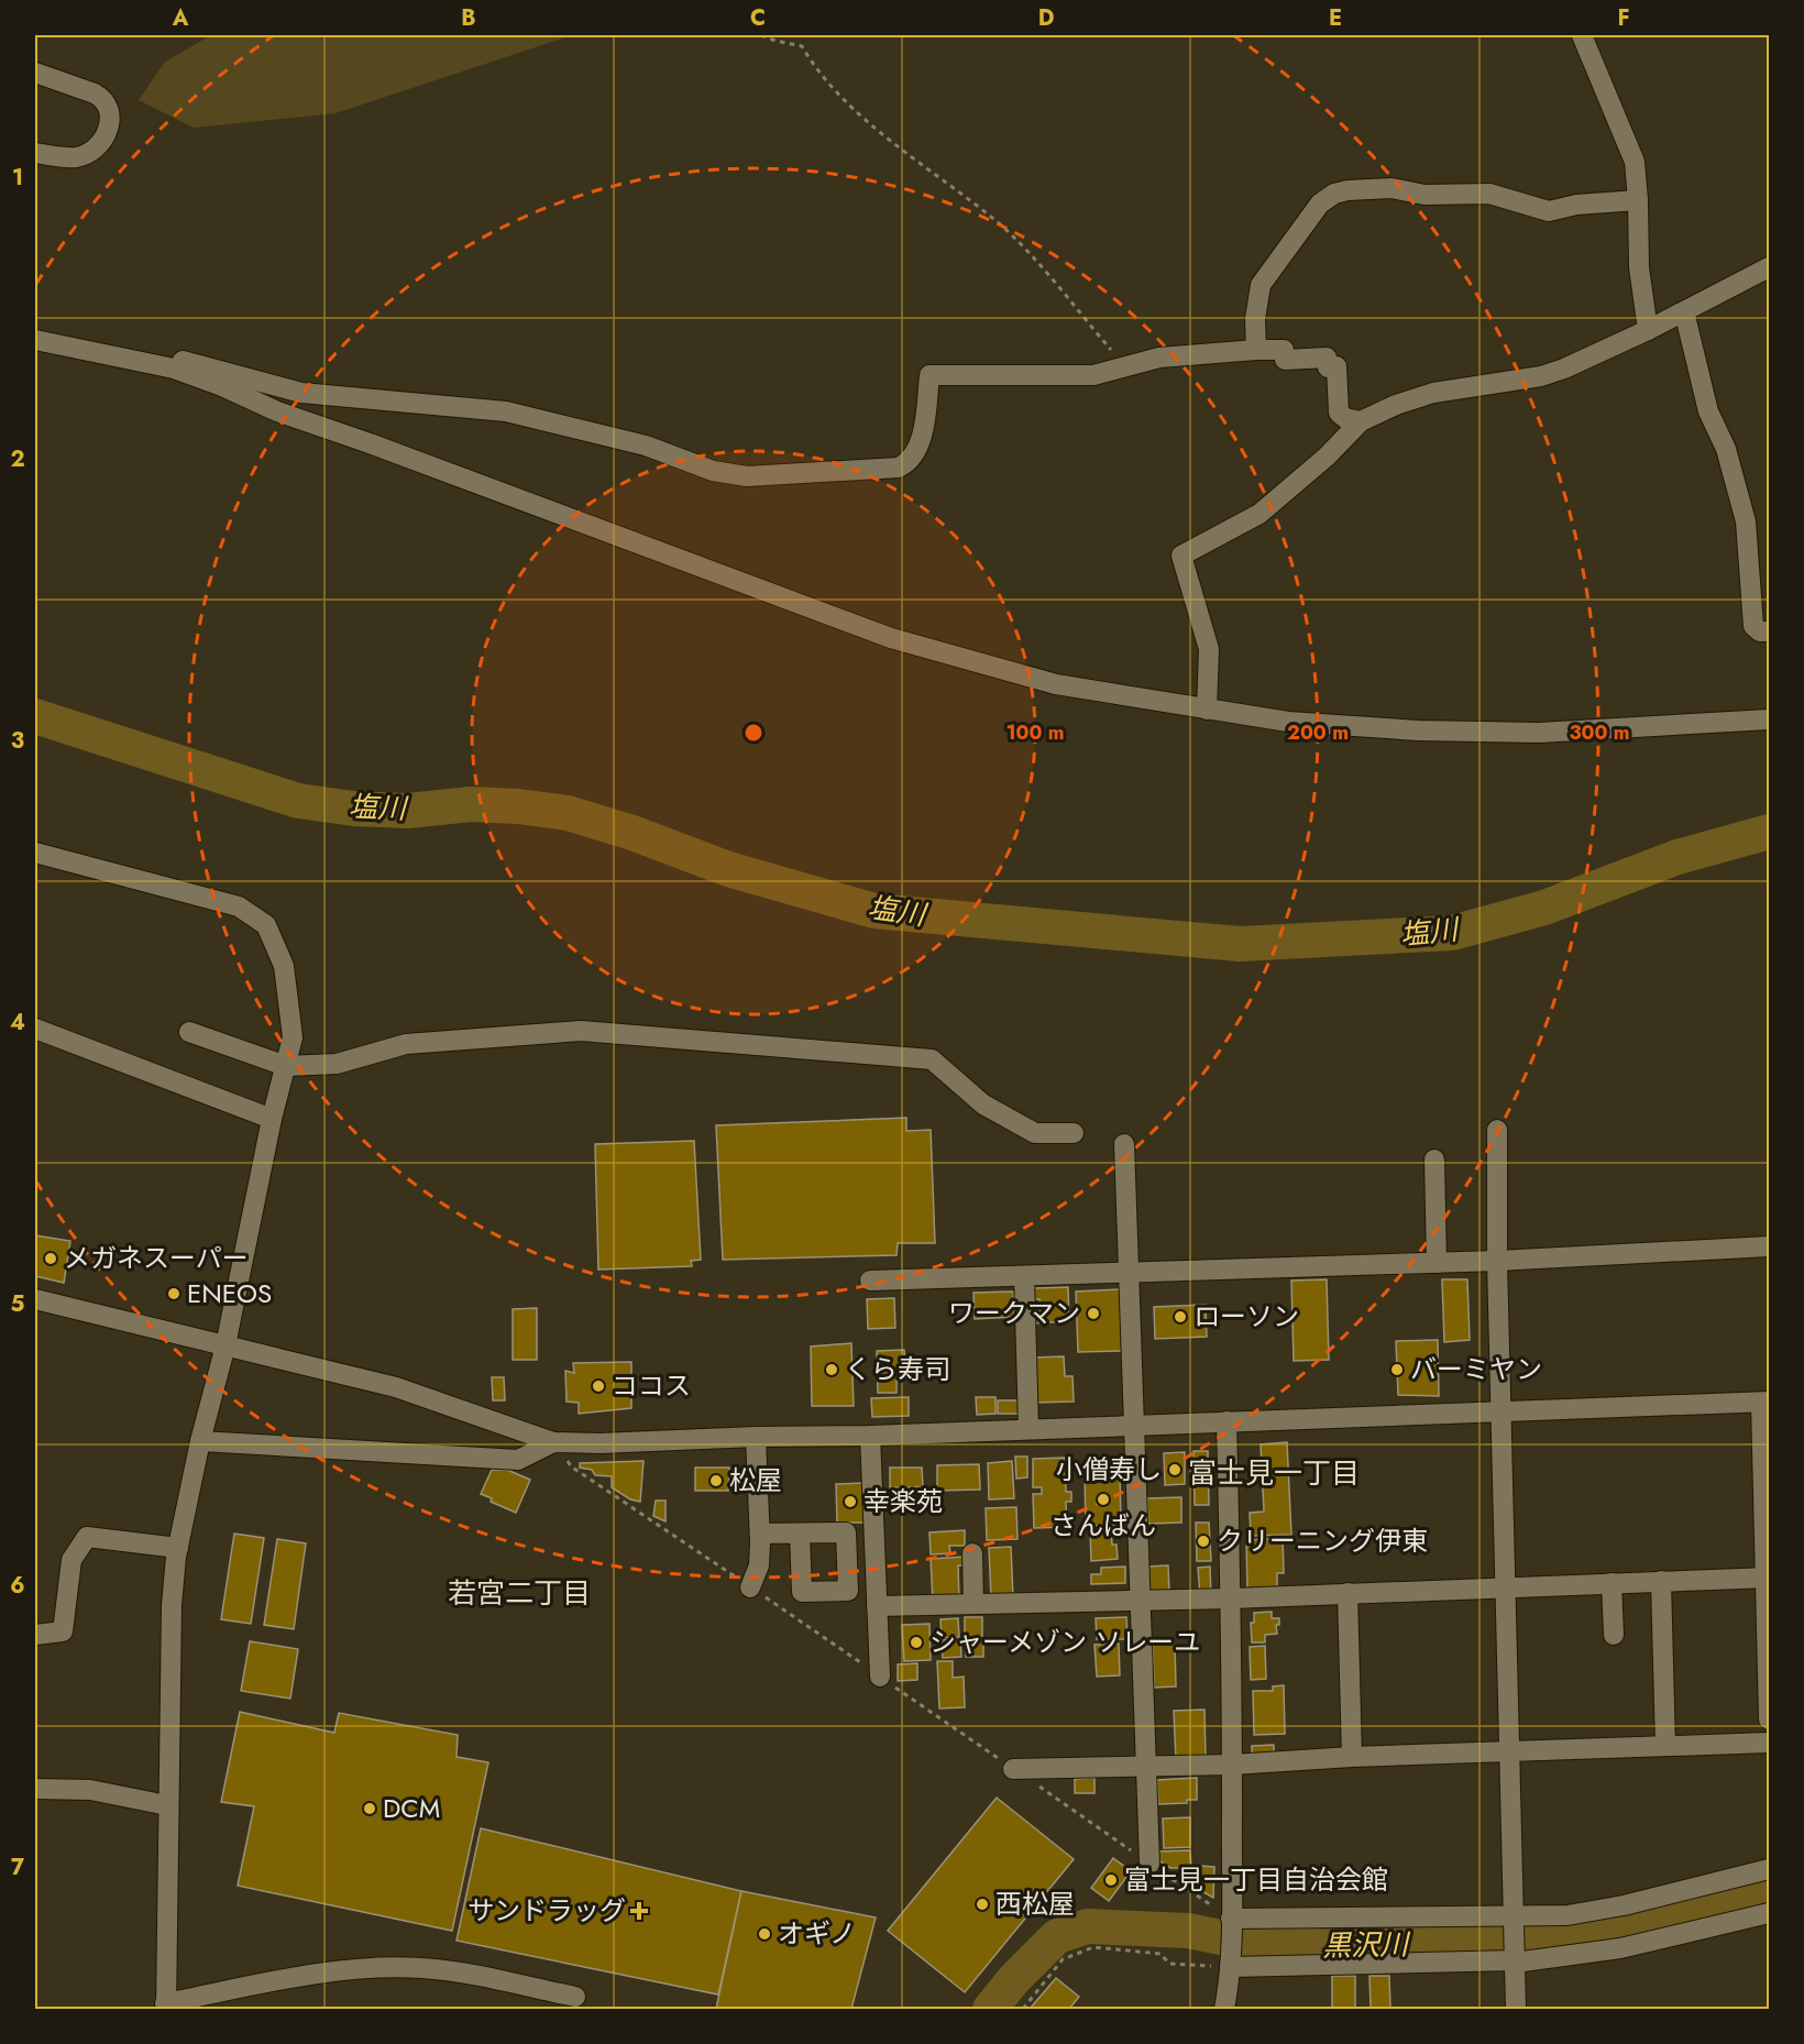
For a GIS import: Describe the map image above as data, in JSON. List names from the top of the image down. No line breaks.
{"districts":["富士見一丁目","若宮二丁目"],"water":["塩川","黒沢川"],"places":{"other":["メガネスーパー","ENEOS","ワークマン","ローソン","くら寿司","バーミヤン","ココス","小僧寿し","松屋","さんばん","幸楽苑","クリーニング伊東","シャーメゾン ソレーユ","DCM","富士見一丁目自治会館","西松屋","オギノ"],"health":["サンドラッグ"]},"grid":{"columns":["A","B","C","D","E","F"],"rows":["1","2","3","4","5","6","7"]},"rings":["100 m","200 m","300 m"]}
